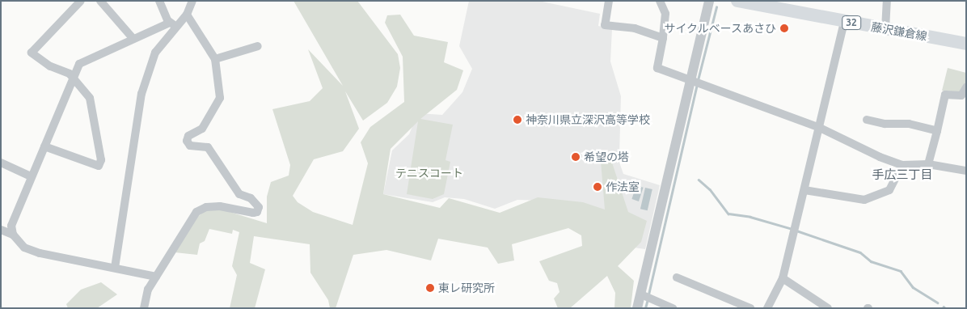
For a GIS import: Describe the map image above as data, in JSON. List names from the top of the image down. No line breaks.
{"streets":{"main road":["32","藤沢鎌倉線"]},"districts":["手広三丁目"],"parks":["テニスコート"],"places":["サイクルベースあさひ","神奈川県立深沢高等学校","希望の塔","作法室","東レ研究所"]}
